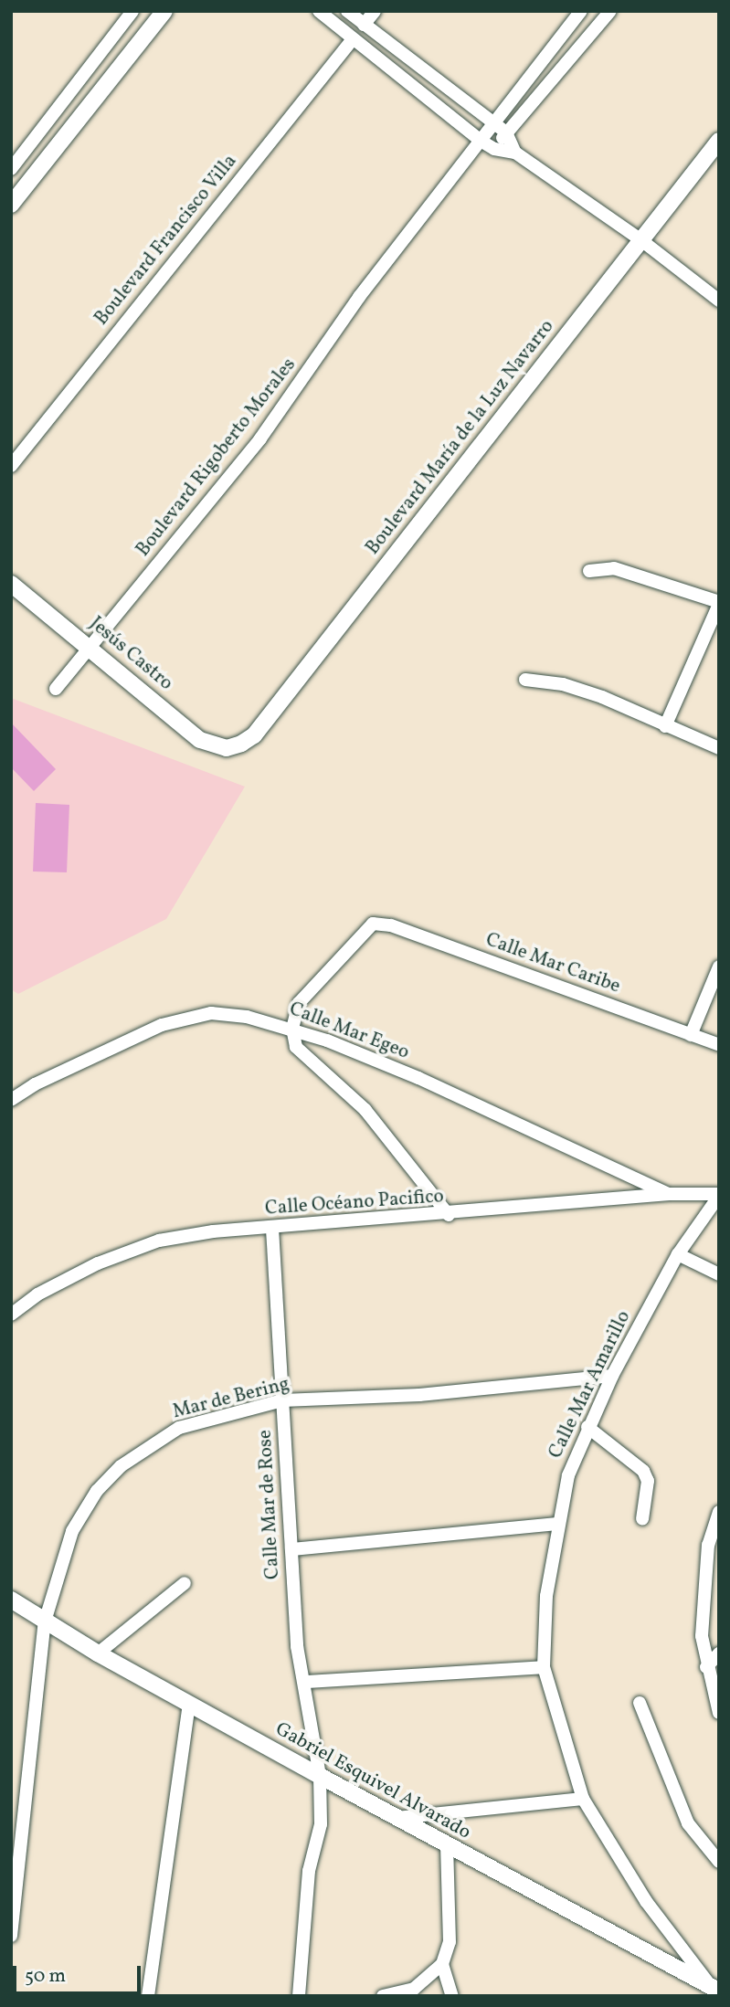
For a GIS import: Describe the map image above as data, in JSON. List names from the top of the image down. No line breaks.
{"streets":{"street":["Boulevard Francisco Villa","Boulevard María de la Luz Navarro","Boulevard Rigoberto Morales","Jesús Castro","Calle Mar Caribe","Calle Mar Egeo","Calle Océano Pacifico","Calle Mar Amarillo","Mar de Bering","Calle Mar de Rose","Gabriel Esquivel Alvarado"]},"crossings":[["Boulevard María de la Luz Navarro","Jesús Castro"],["Boulevard Rigoberto Morales","Jesús Castro"],["Calle Mar Caribe","Calle Mar Egeo"],["Calle Mar Egeo","Calle Océano Pacifico"],["Calle Océano Pacifico","Calle Mar Amarillo"],["Calle Océano Pacifico","Calle Mar de Rose"],["Calle Mar Amarillo","Mar de Bering"],["Calle Mar Amarillo","Gabriel Esquivel Alvarado"],["Mar de Bering","Calle Mar de Rose"],["Mar de Bering","Gabriel Esquivel Alvarado"],["Calle Mar de Rose","Gabriel Esquivel Alvarado"]],"scale_bar":"50 m"}
